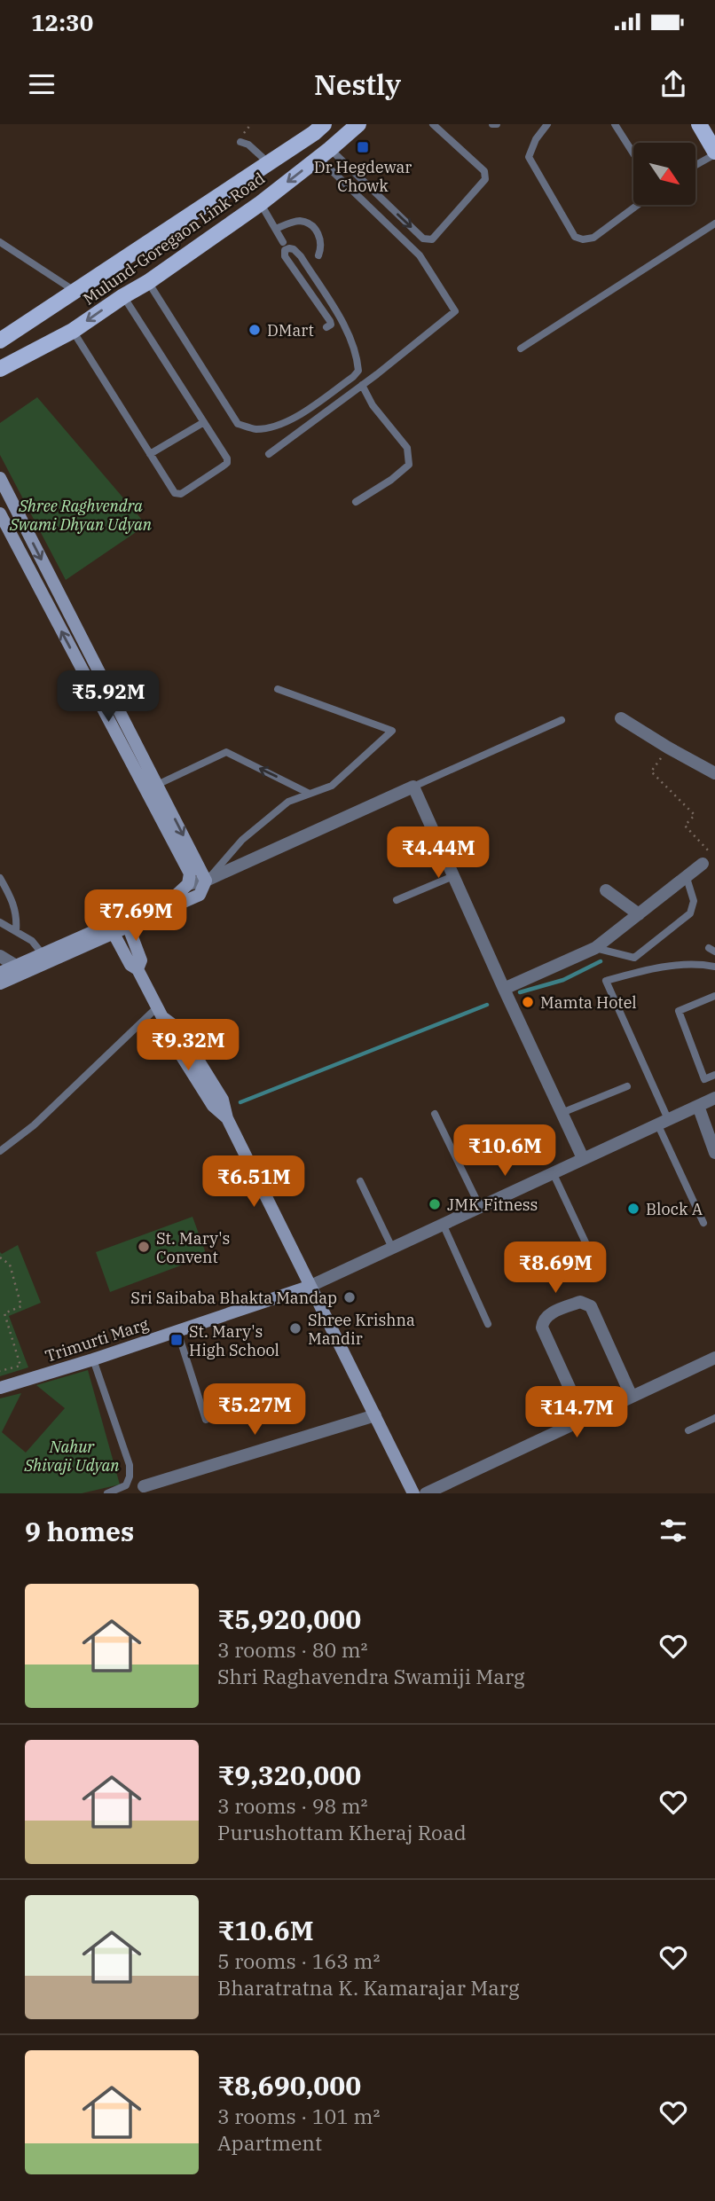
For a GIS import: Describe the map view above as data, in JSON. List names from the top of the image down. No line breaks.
{"streets":{"main road":["Mulund-Goregaon Link Road"],"street":["Trimurti Marg"]},"parks":["Shree Raghvendra Swami Dhyan Udyan","Nahur Shivaji Udyan"],"places":{"transit":["Dr Hegdewar Chowk","St. Mary's High School"],"other":["DMart","Mamta Hotel","JMK Fitness","Block A","St. Mary's Convent","Sri Saibaba Bhakta Mandap","Shree Krishna Mandir"]},"north":"bottom right","page":{"status":"12:30","header":"Nestly","price":["₹5.92M","₹4.44M","₹7.69M","₹9.32M","₹10.6M","₹6.51M","₹8.69M","₹5.27M","₹14.7M"],"heading":"9 homes","list":[{"name":"₹5,920,000","note":"3 rooms · 80 m² · Shri Raghavendra Swamiji Marg"},{"name":"₹9,320,000","note":"3 rooms · 98 m² · Purushottam Kheraj Road"},{"name":"₹10.6M","note":"5 rooms · 163 m² · Bharatratna K. Kamarajar Marg"},{"name":"₹8,690,000","note":"3 rooms · 101 m² · Apartment"}]}}
